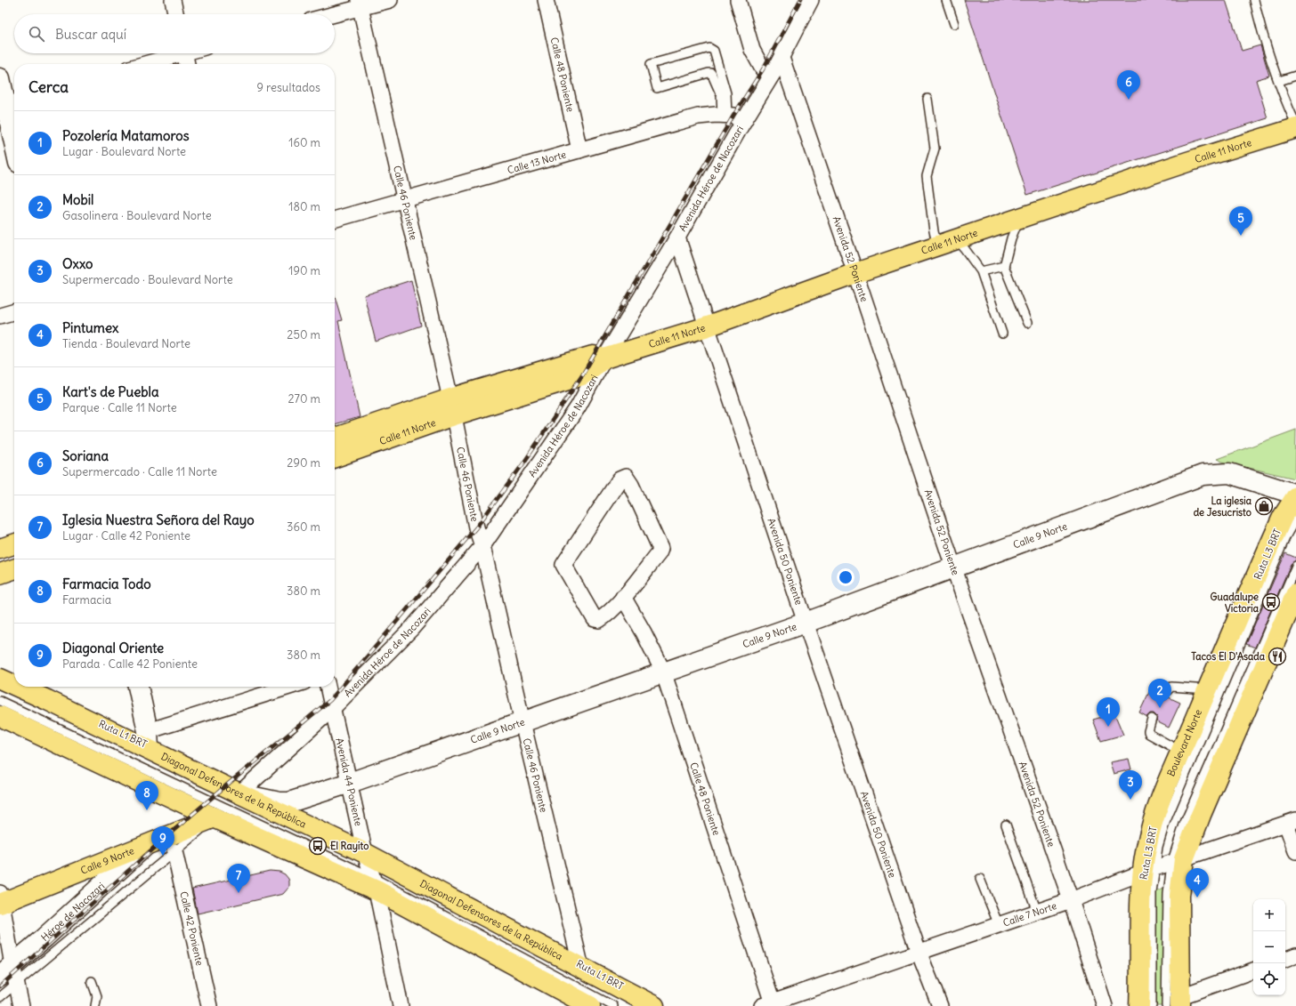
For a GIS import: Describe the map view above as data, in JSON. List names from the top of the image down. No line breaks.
{"streets":{"main road":["Calle 11 Norte","Calle 9 Norte","Boulevard Norte","Diagonal Defensores de la República","Héroe de Nacozari"],"street":["Calle 48 Poniente","Calle 13 Norte","Avenida Héroe de Nacozari","Calle 46 Poniente","Avenida 52 Poniente","Avenida 50 Poniente","Avenida 44 Poniente","Calle 7 Norte","Calle 42 Poniente"],"lane":["Ruta L3 BRT"]},"crossings":[["Calle 48 Poniente","Calle 13 Norte"],["Calle 48 Poniente","Calle 9 Norte"],["Calle 48 Poniente","Calle 7 Norte"],["Calle 11 Norte","Avenida Héroe de Nacozari"],["Calle 11 Norte","Calle 46 Poniente"],["Calle 11 Norte","Avenida 52 Poniente"],["Calle 11 Norte","Avenida 50 Poniente"],["Calle 13 Norte","Avenida Héroe de Nacozari"],["Calle 13 Norte","Calle 46 Poniente"],["Avenida Héroe de Nacozari","Calle 46 Poniente"],["Avenida Héroe de Nacozari","Avenida 52 Poniente"],["Avenida Héroe de Nacozari","Calle 9 Norte"],["Avenida Héroe de Nacozari","Avenida 50 Poniente"],["Avenida Héroe de Nacozari","Avenida 44 Poniente"],["Avenida Héroe de Nacozari","Diagonal Defensores de la República"],["Calle 46 Poniente","Calle 9 Norte"],["Calle 46 Poniente","Diagonal Defensores de la República"],["Avenida 52 Poniente","Calle 9 Norte"],["Avenida 52 Poniente","Calle 7 Norte"],["Calle 9 Norte","Avenida 50 Poniente"],["Calle 9 Norte","Boulevard Norte"],["Calle 9 Norte","Avenida 44 Poniente"],["Calle 9 Norte","Diagonal Defensores de la República"],["Calle 9 Norte","Héroe de Nacozari"],["Ruta L3 BRT","Boulevard Norte"],["Ruta L3 BRT","Calle 7 Norte"],["Avenida 50 Poniente","Calle 7 Norte"],["Boulevard Norte","Calle 7 Norte"],["Avenida 44 Poniente","Diagonal Defensores de la República"]],"places":{"shop":["La iglesia de Jesucristo"],"bus stop":["Guadalupe Victoria","El Rayito"],"restaurant":["Tacos El D'Asada"]},"page":{"search":"Buscar aquí","heading":["Cerca","9 resultados"],"pins":["6","5","2","1","3","8","9","7","4"],"list":[{"mark":"1","name":"Pozolería Matamoros","note":"Lugar · Boulevard Norte","value":"160 m"},{"mark":"2","name":"Mobil","note":"Gasolinera · Boulevard Norte","value":"180 m"},{"mark":"3","name":"Oxxo","note":"Supermercado · Boulevard Norte","value":"190 m"},{"mark":"4","name":"Pintumex","note":"Tienda · Boulevard Norte","value":"250 m"},{"mark":"5","name":"Kart's de Puebla","note":"Parque · Calle 11 Norte","value":"270 m"},{"mark":"6","name":"Soriana","note":"Supermercado · Calle 11 Norte","value":"290 m"},{"mark":"7","name":"Iglesia Nuestra Señora del Rayo","note":"Lugar · Calle 42 Poniente","value":"360 m"},{"mark":"8","name":"Farmacia Todo","note":"Farmacia","value":"380 m"},{"mark":"9","name":"Diagonal Oriente","note":"Parada · Calle 42 Poniente","value":"380 m"}],"map_buttons":["+","−"]}}
